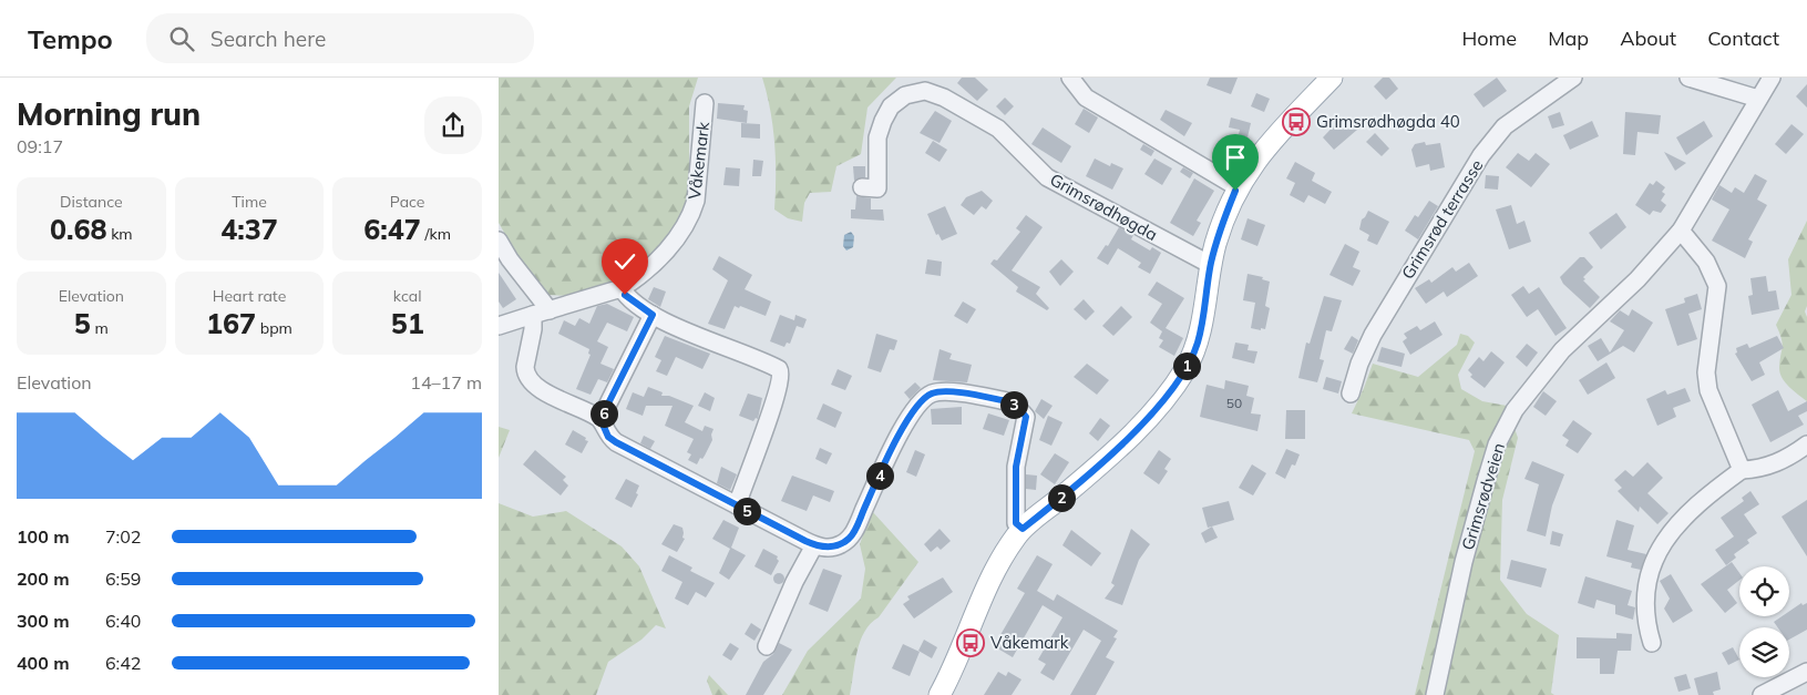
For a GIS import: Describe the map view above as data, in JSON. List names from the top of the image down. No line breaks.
{"streets":{"street":["Våkemark","Grimsrødhøgda","Grimsrød terrasse","Grimsrødveien"]},"places":{"bus stop":["Grimsrødhøgda 40","Våkemark"]},"house_numbers":["50"],"page":{"header":"Tempo","search":"Search here","nav":["Home","Map","About","Contact"],"heading":["Morning run","09:17"],"stats":[["Distance","0.68 km"],["Time","4:37"],["Pace","6:47 /km"],["Elevation","5 m"],["Heart rate","167 bpm"],["kcal","51"]],"pins":["1","3","6","4","2","5"],"chart":["Elevation","14–17 m"],"list":[{"name":"100 m","note":"7:02"},{"name":"200 m","note":"6:59"},{"name":"300 m","note":"6:40"},{"name":"400 m","note":"6:42"}]}}
